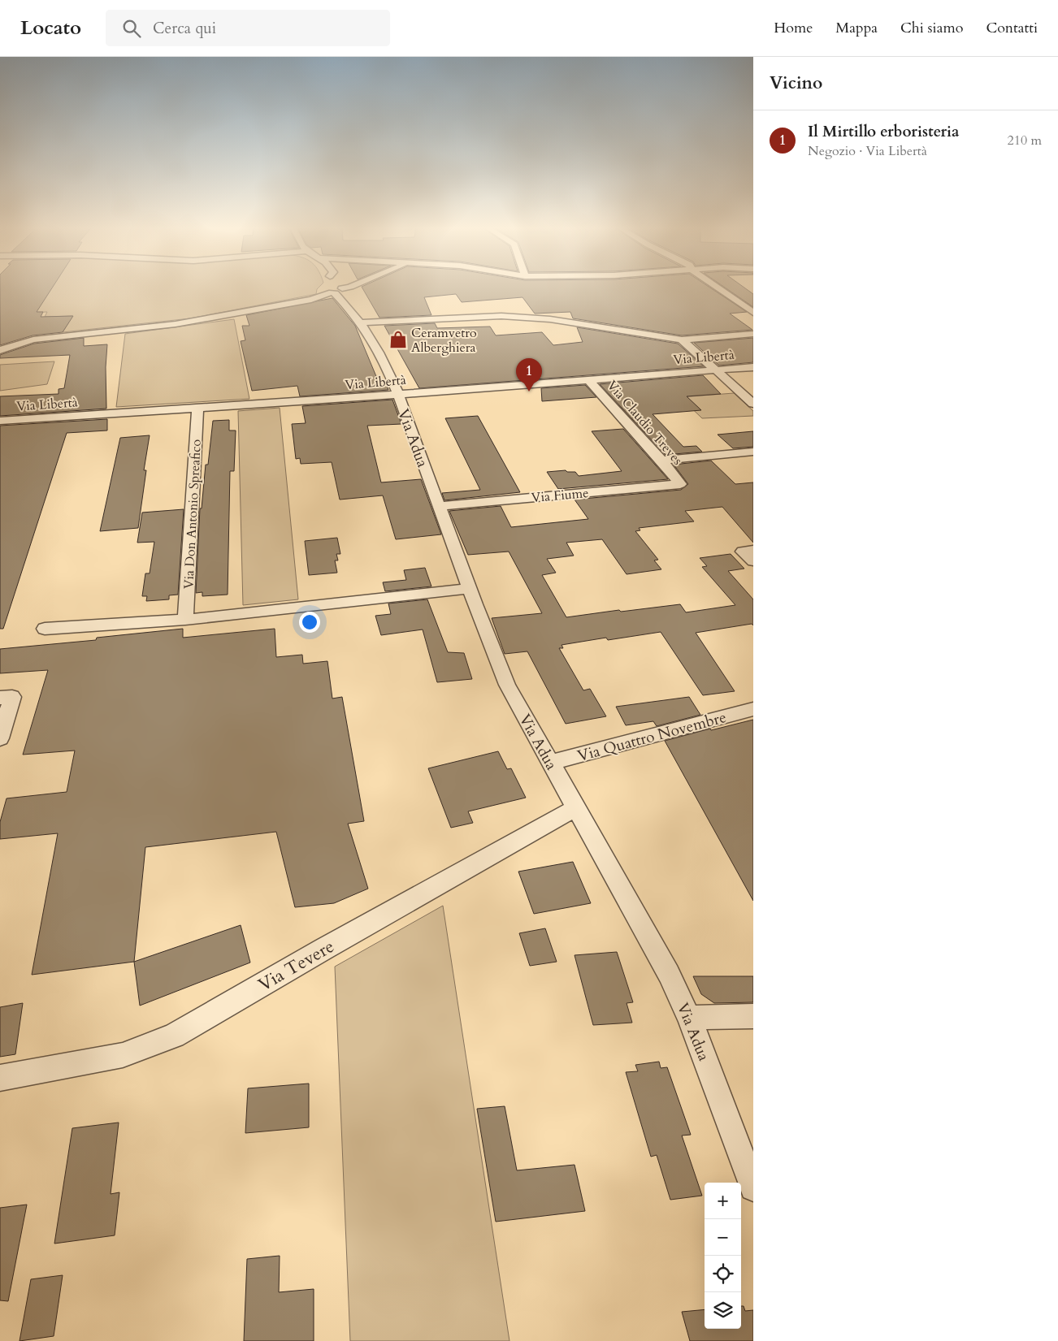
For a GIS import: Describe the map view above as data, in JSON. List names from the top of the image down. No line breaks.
{"streets":{"street":["Via Libertà","Via Claudio Treves","Via Adua","Via Fiume","Via Don Antonio Spreafico","Via Quattro Novembre","Via Tevere"]},"crossings":[["Via Libertà","Via Claudio Treves"],["Via Libertà","Via Adua"],["Via Libertà","Via Don Antonio Spreafico"],["Via Claudio Treves","Via Fiume"],["Via Adua","Via Fiume"],["Via Adua","Via Quattro Novembre"],["Via Adua","Via Tevere"]],"places":{"shop":["Ceramvetro Alberghiera"]},"page":{"header":"Locato","search":"Cerca qui","nav":["Home","Mappa","Chi siamo","Contatti"],"heading":"Vicino","list":[{"mark":"1","name":"Il Mirtillo erboristeria","note":"Negozio · Via Libertà","value":"210 m"}],"pins":"1","map_buttons":["+","−"]}}
